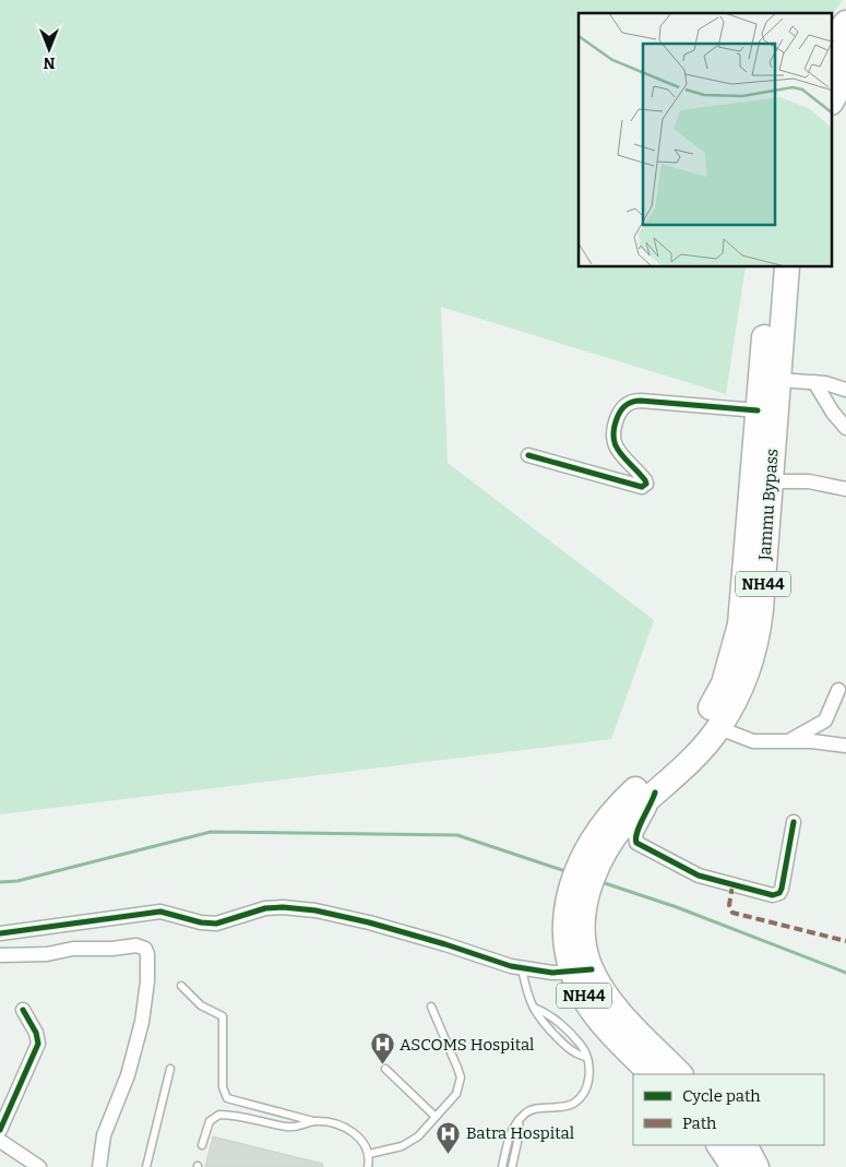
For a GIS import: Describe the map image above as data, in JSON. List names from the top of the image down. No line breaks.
{"streets":{"highway":["Jammu Bypass","NH44"]},"places":{"hospital":["ASCOMS Hospital","Batra Hospital"]},"legend":["Cycle path","Path"],"north":"bottom"}
